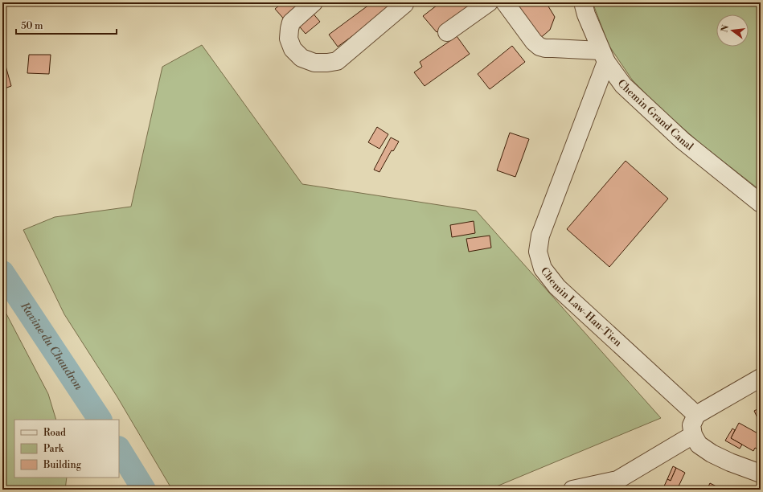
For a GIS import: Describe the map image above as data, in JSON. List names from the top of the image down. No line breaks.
{"streets":{"street":["Chemin Grand Canal","Chemin Law-Han-Tien"]},"crossings":[["Chemin Grand Canal","Chemin Law-Han-Tien"]],"water":["Ravine du Chaudron"],"legend":["Road","Park","Building"],"scale_bar":"50 m","north":"left"}
